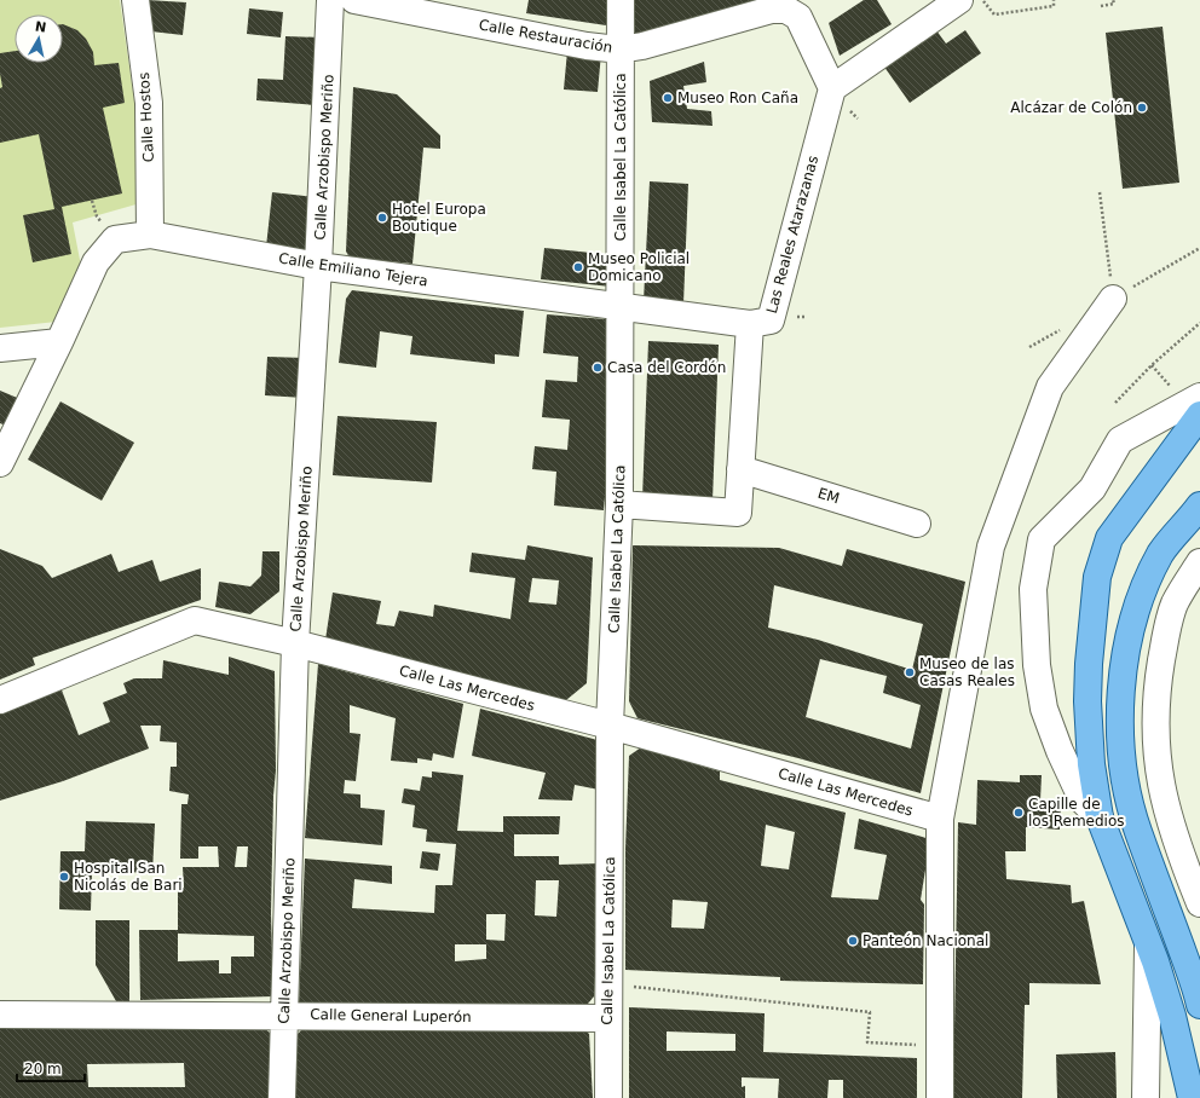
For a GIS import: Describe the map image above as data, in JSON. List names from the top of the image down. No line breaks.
{"streets":{"street":["Calle Restauración","Calle Hostos","Calle Arzobispo Meriño","Calle Isabel La Católica","Las Reales Atarazanas","Calle Emiliano Tejera","EM","Calle Las Mercedes","Calle General Luperón"]},"crossings":[["Calle Restauración","Calle Isabel La Católica"],["Calle Restauración","Las Reales Atarazanas"],["Calle Hostos","Calle Emiliano Tejera"],["Calle Arzobispo Meriño","Calle Emiliano Tejera"],["Calle Arzobispo Meriño","Calle Las Mercedes"],["Calle Arzobispo Meriño","Calle General Luperón"],["Calle Isabel La Católica","Las Reales Atarazanas"],["Calle Isabel La Católica","Calle Emiliano Tejera"],["Calle Isabel La Católica","Calle Las Mercedes"],["Calle Isabel La Católica","Calle General Luperón"],["Las Reales Atarazanas","Calle Emiliano Tejera"],["Las Reales Atarazanas","EM"]],"places":["Museo Ron Caña","Alcázar de Colón","Hotel Europa Boutique","Museo Policial Domicano","Casa del Cordón","Museo de las Casas Reales","Capille de los Remedios","Hospital San Nicolás de Bari","Panteón Nacional"],"scale_bar":"20 m","north":"top"}
